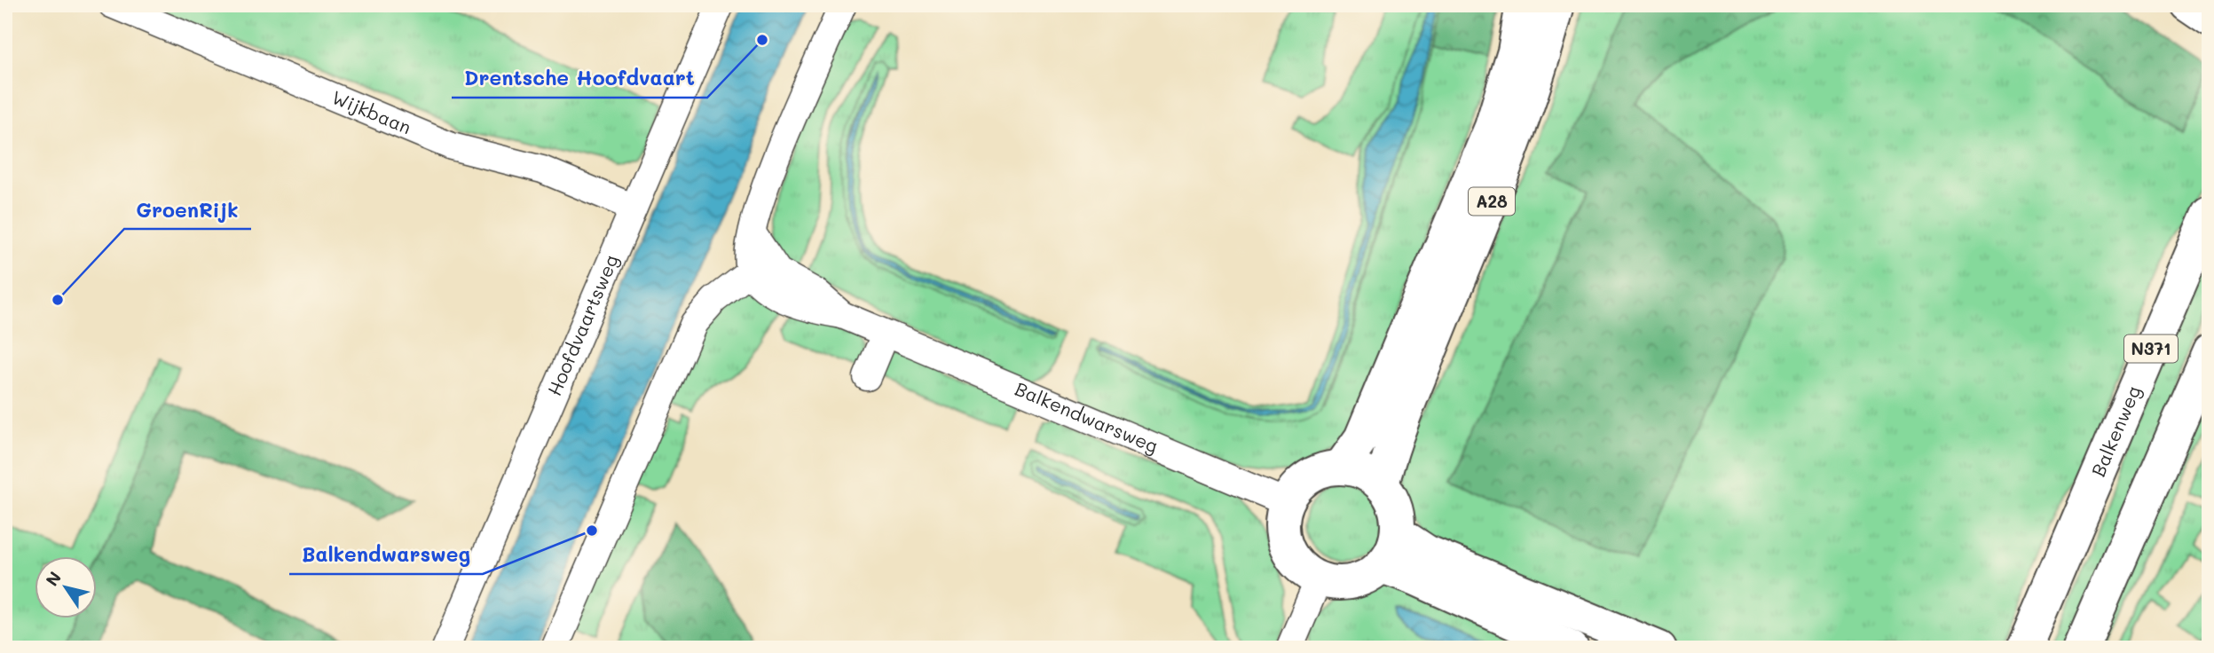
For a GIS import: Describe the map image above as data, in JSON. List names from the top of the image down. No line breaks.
{"streets":{"main road":["A28","N371","Balkenweg"],"street":["Wijkbaan","Hoofdvaartsweg","Balkendwarsweg"]},"crossings":[["Wijkbaan","Hoofdvaartsweg"],["A28","Balkendwarsweg"]],"places":["Drentsche Hoofdvaart","GroenRijk","Balkendwarsweg"],"north":"top left"}
